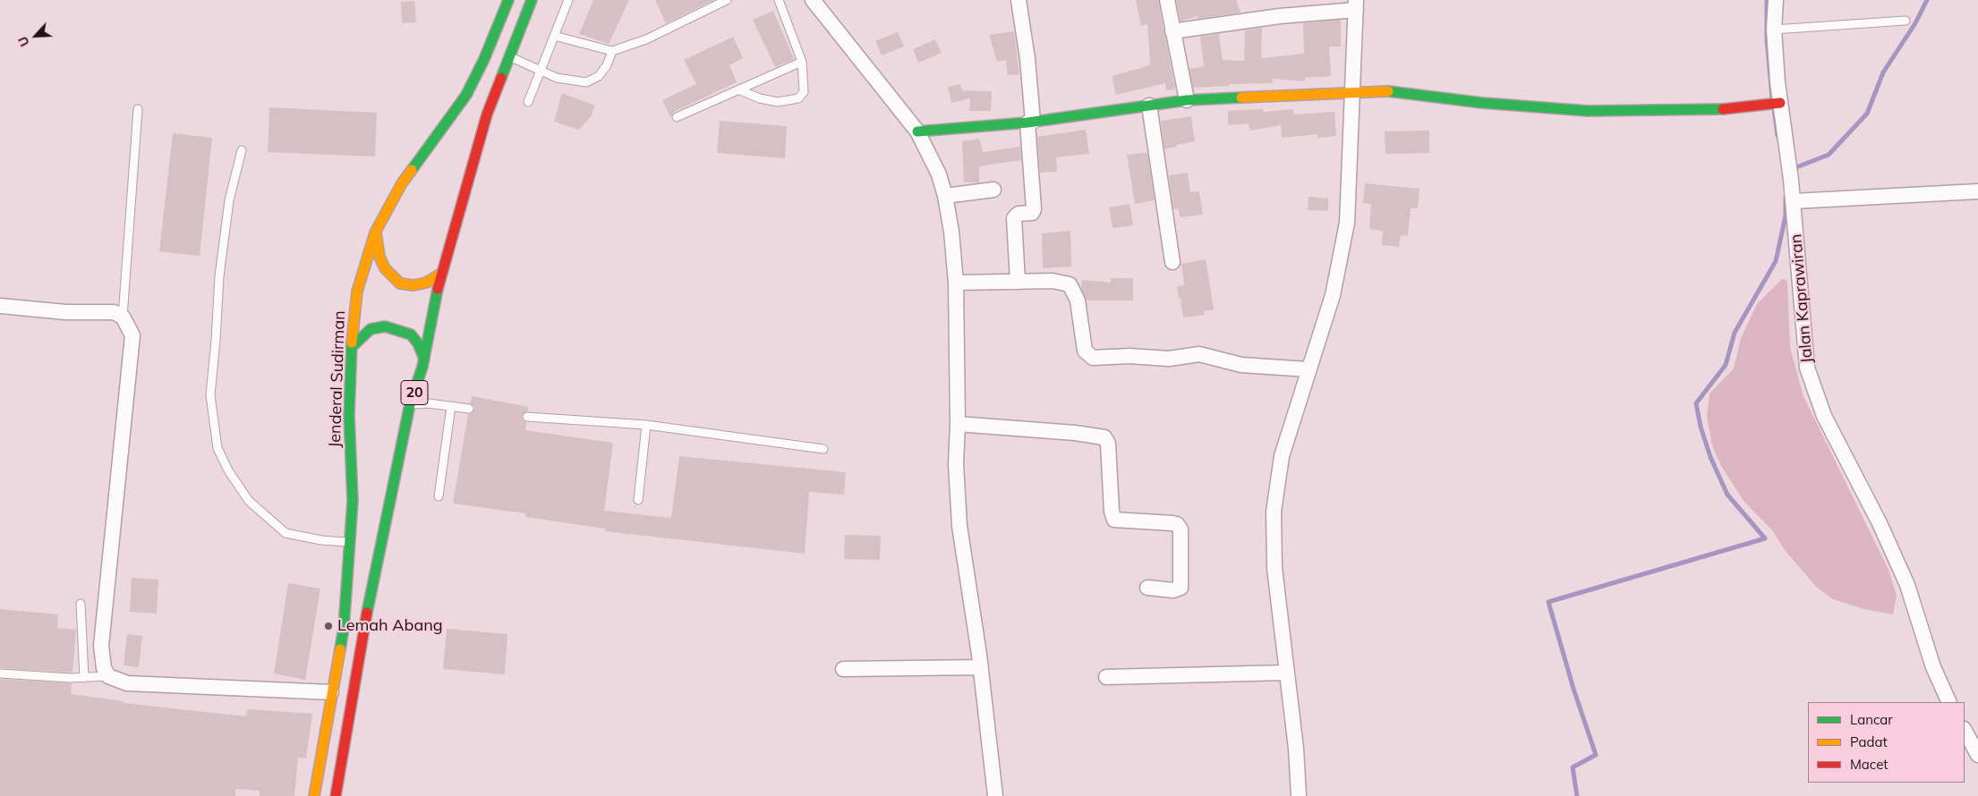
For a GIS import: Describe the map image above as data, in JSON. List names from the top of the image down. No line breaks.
{"streets":{"main road":["Jenderal Sudirman","20"],"street":["Jalan Kaprawiran"]},"places":["Lemah Abang"],"legend":["Lancar","Padat","Macet"],"north":"bottom left"}
